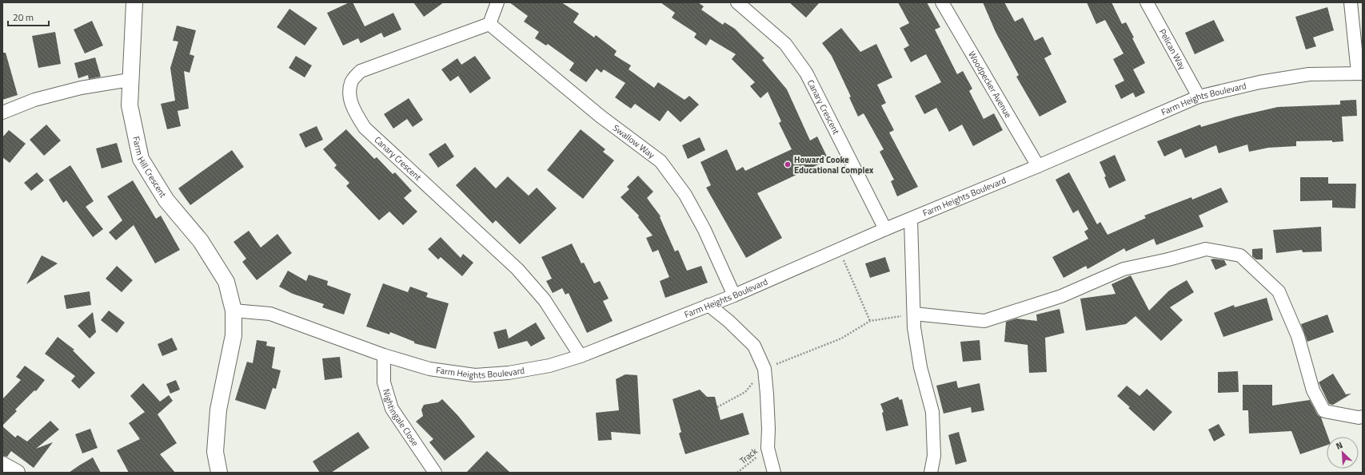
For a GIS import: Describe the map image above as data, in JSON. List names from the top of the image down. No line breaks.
{"streets":{"street":["Pelican Way","Woodpecker Avenue","Farm Heights Boulevard","Canary Crescent","Swallow Way","Farm Hill Crescent","Nightingale Close"],"path":["Track"]},"crossings":[["Pelican Way","Farm Heights Boulevard"],["Woodpecker Avenue","Farm Heights Boulevard"],["Farm Heights Boulevard","Canary Crescent"],["Farm Heights Boulevard","Swallow Way"],["Farm Heights Boulevard","Farm Hill Crescent"],["Farm Heights Boulevard","Nightingale Close"],["Canary Crescent","Swallow Way"]],"places":["Howard Cooke Educational Complex"],"scale_bar":"20 m","north":"top left"}
